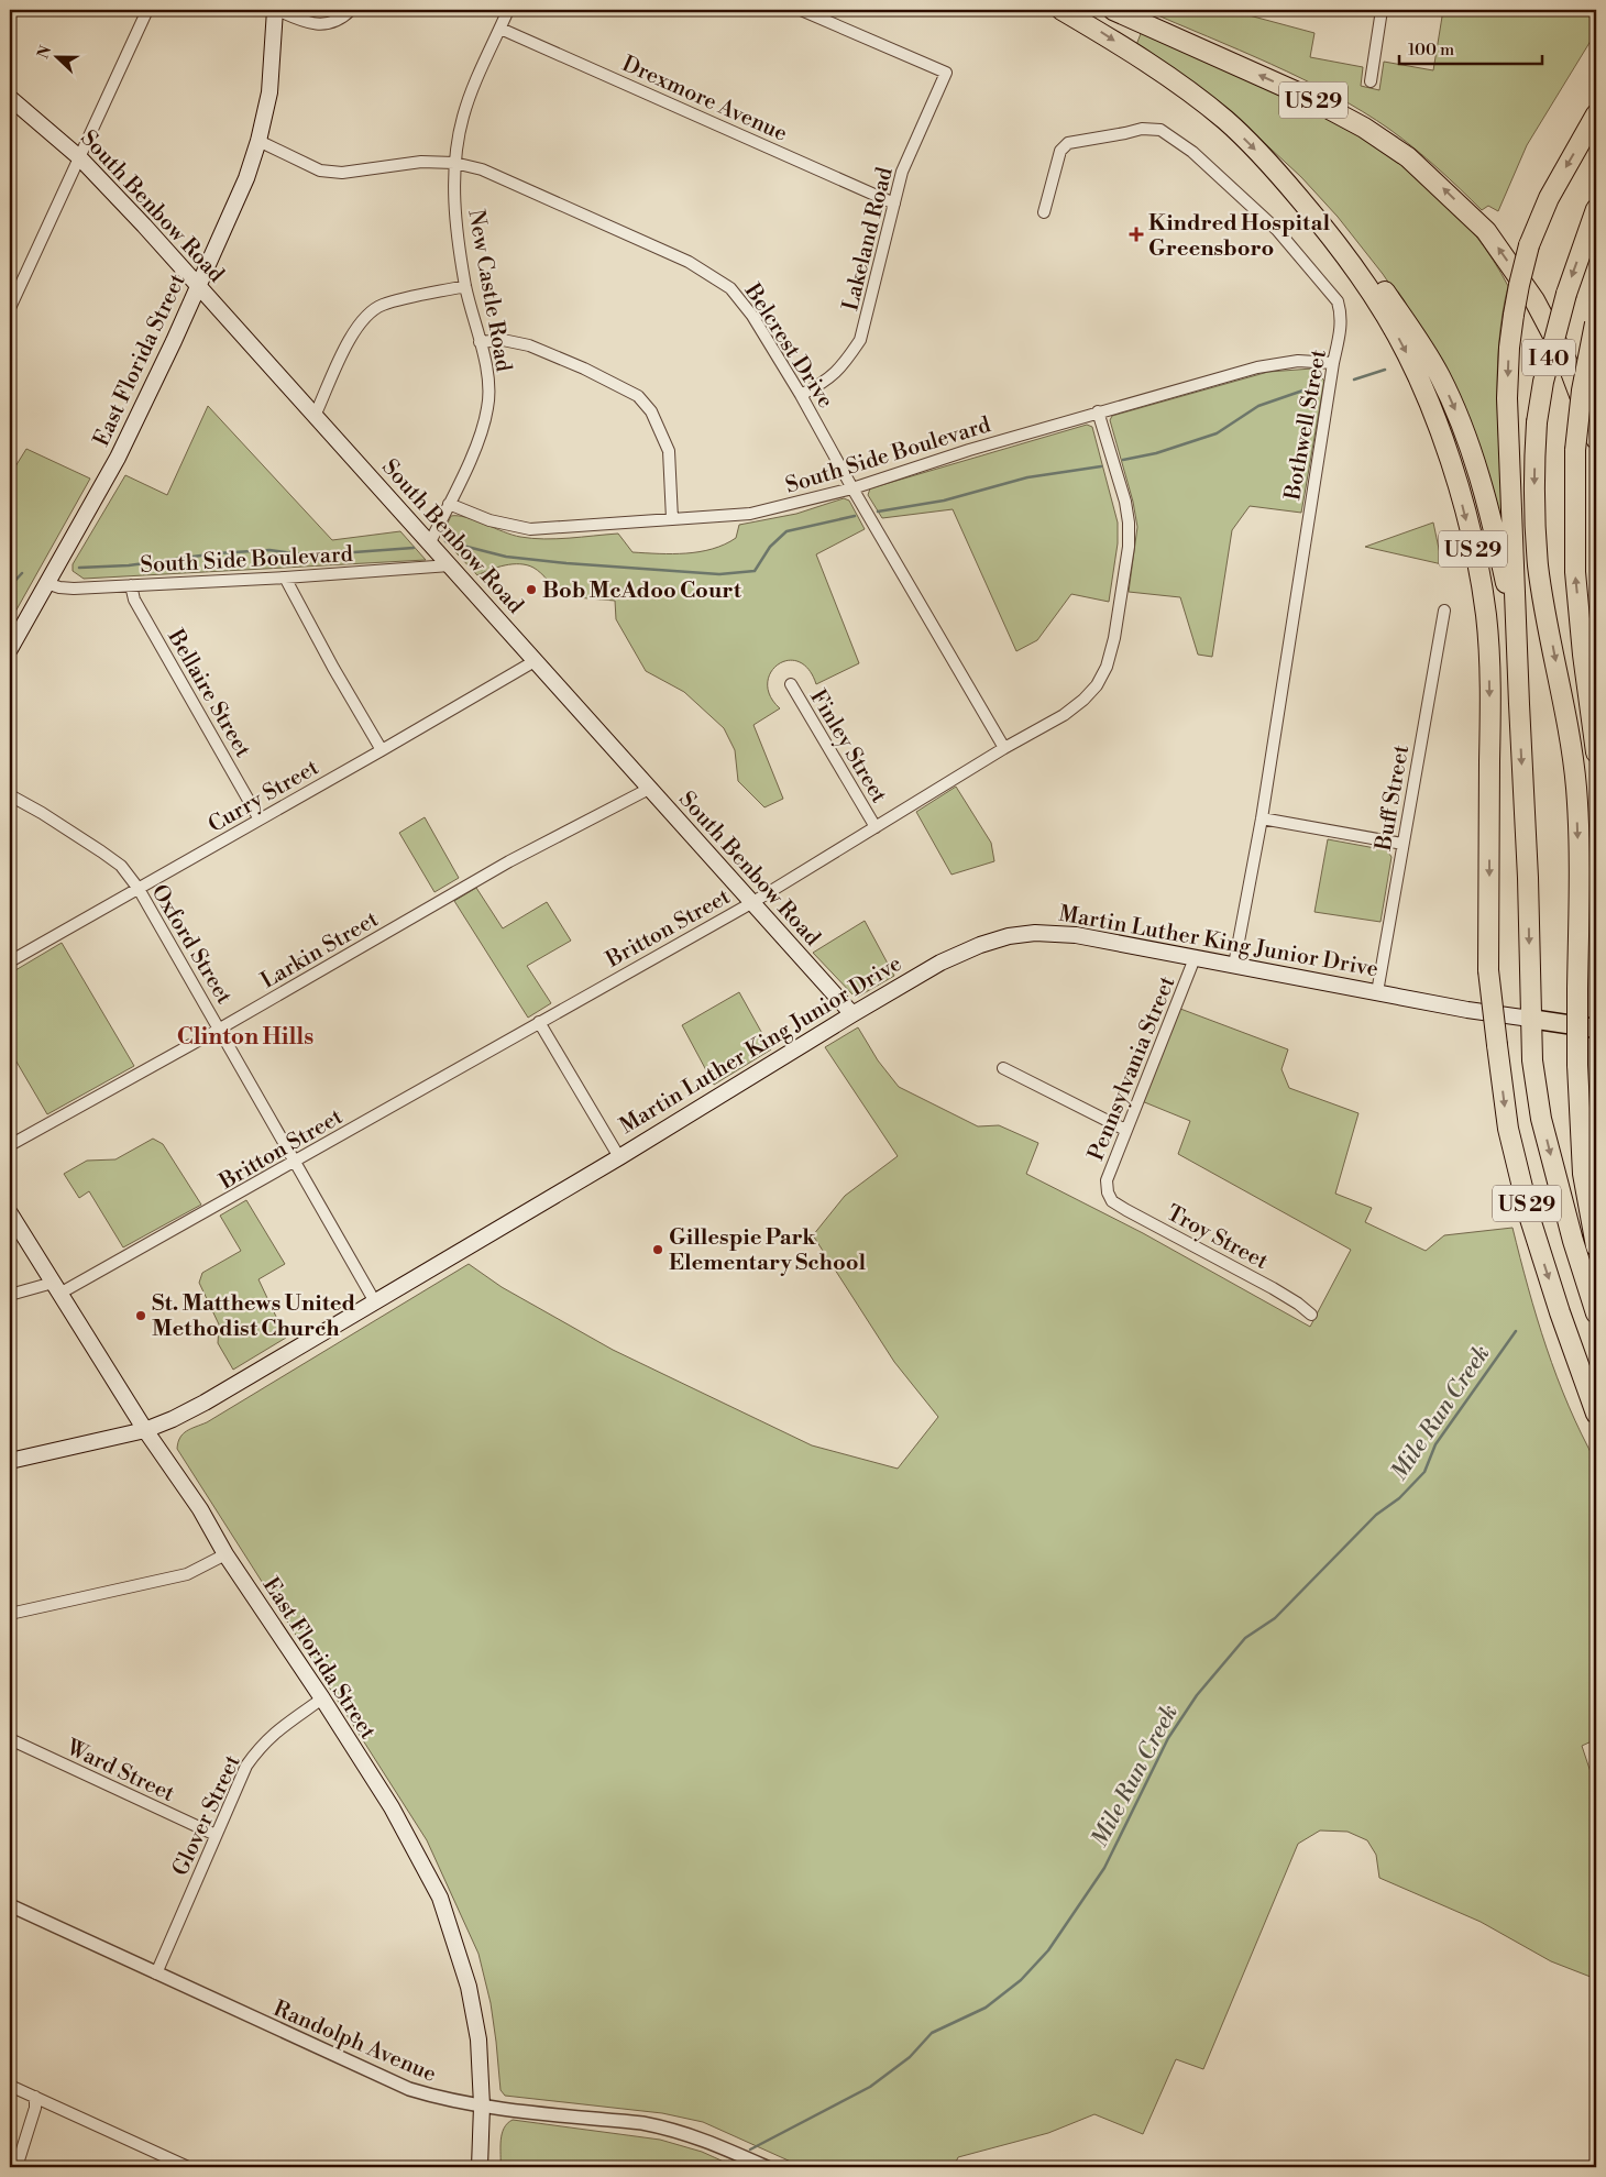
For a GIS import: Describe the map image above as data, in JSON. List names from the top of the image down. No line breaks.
{"streets":{"highway":["US 29","I 40","Martin Luther King Junior Drive"],"main road":["South Benbow Road","East Florida Street"],"street":["Drexmore Avenue","Lakeland Road","New Castle Road","Belcrest Drive","Bothwell Street","South Side Boulevard","Bellaire Street","Finley Street","Curry Street","Buff Street","Britton Street","Oxford Street","Larkin Street","Pennsylvania Street","Troy Street","Ward Street","Glover Street","Randolph Avenue"]},"crossings":[["Drexmore Avenue","Lakeland Road"],["Drexmore Avenue","New Castle Road"],["South Benbow Road","New Castle Road"],["South Benbow Road","East Florida Street"],["South Benbow Road","South Side Boulevard"],["South Benbow Road","Curry Street"],["South Benbow Road","Britton Street"],["South Benbow Road","Martin Luther King Junior Drive"],["South Benbow Road","Larkin Street"],["Lakeland Road","Belcrest Drive"],["New Castle Road","Belcrest Drive"],["New Castle Road","South Side Boulevard"],["Belcrest Drive","East Florida Street"],["Belcrest Drive","South Side Boulevard"],["Belcrest Drive","Britton Street"],["East Florida Street","South Side Boulevard"],["East Florida Street","Britton Street"],["East Florida Street","Martin Luther King Junior Drive"],["East Florida Street","Glover Street"],["East Florida Street","Randolph Avenue"],["Bothwell Street","South Side Boulevard"],["Bothwell Street","Martin Luther King Junior Drive"],["South Side Boulevard","Bellaire Street"],["South Side Boulevard","Britton Street"],["Bellaire Street","Curry Street"],["Finley Street","Britton Street"],["Curry Street","Oxford Street"],["Buff Street","Martin Luther King Junior Drive"],["Britton Street","Oxford Street"],["Martin Luther King Junior Drive","Oxford Street"],["Martin Luther King Junior Drive","Pennsylvania Street"],["Oxford Street","Larkin Street"],["Pennsylvania Street","Troy Street"],["Ward Street","Glover Street"],["Glover Street","Randolph Avenue"]],"districts":["Clinton Hills"],"water":["Mile Run Creek"],"places":{"health":["Kindred Hospital Greensboro"],"other":["Bob McAdoo Court","Gillespie Park Elementary School","St. Matthews United Methodist Church"]},"scale_bar":"100 m","north":"left"}
